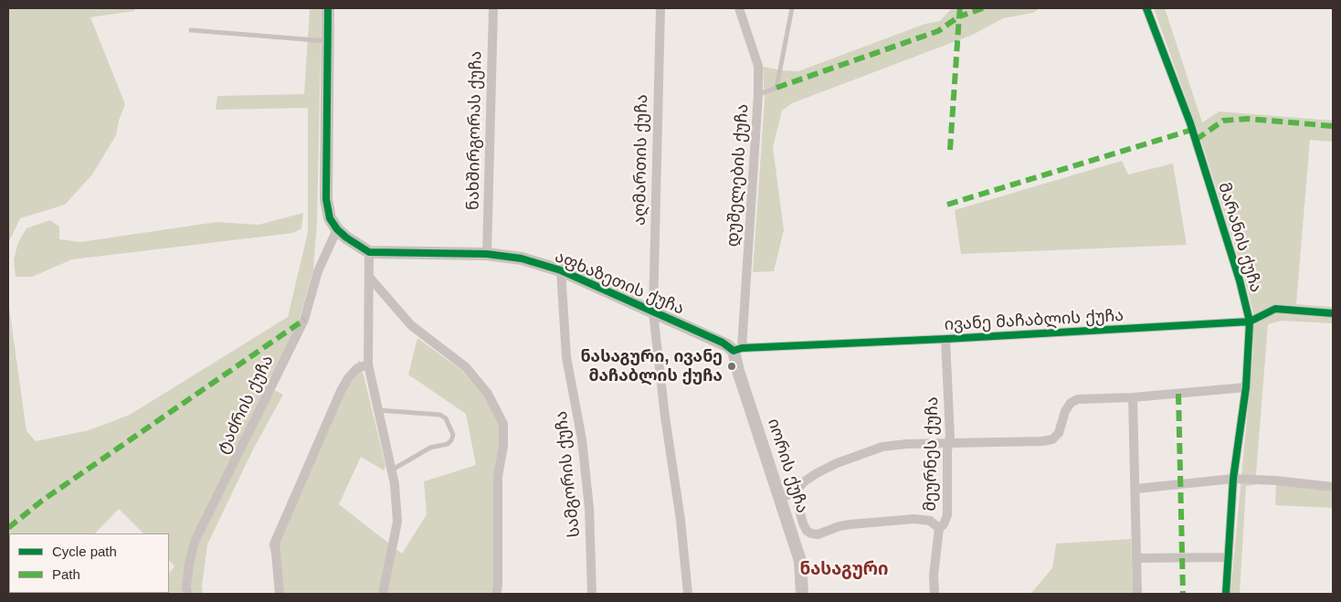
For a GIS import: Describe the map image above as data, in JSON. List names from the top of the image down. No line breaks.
{"streets":{"street":["ნახშირგორას ქუჩა","აღმართის ქუჩა","დუშელების ქუჩა","მარანის ქუჩა","აფხაზეთის ქუჩა","ივანე მაჩაბლის ქუჩა","ტაძრის ქუჩა","მეურნეს ქუჩა","იორის ქუჩა","სამგორის ქუჩა"]},"crossings":[["ნახშირგორას ქუჩა","აფხაზეთის ქუჩა"],["აღმართის ქუჩა","აფხაზეთის ქუჩა"],["დუშელების ქუჩა","აფხაზეთის ქუჩა"],["დუშელების ქუჩა","ივანე მაჩაბლის ქუჩა"],["დუშელების ქუჩა","იორის ქუჩა"],["მარანის ქუჩა","ივანე მაჩაბლის ქუჩა"],["აფხაზეთის ქუჩა","ივანე მაჩაბლის ქუჩა"],["აფხაზეთის ქუჩა","იორის ქუჩა"],["აფხაზეთის ქუჩა","სამგორის ქუჩა"],["ივანე მაჩაბლის ქუჩა","მეურნეს ქუჩა"],["ივანე მაჩაბლის ქუჩა","იორის ქუჩა"]],"districts":["ნასაგური"],"places":["ნასაგური, ივანე მაჩაბლის ქუჩა"],"legend":["Cycle path","Path"]}
